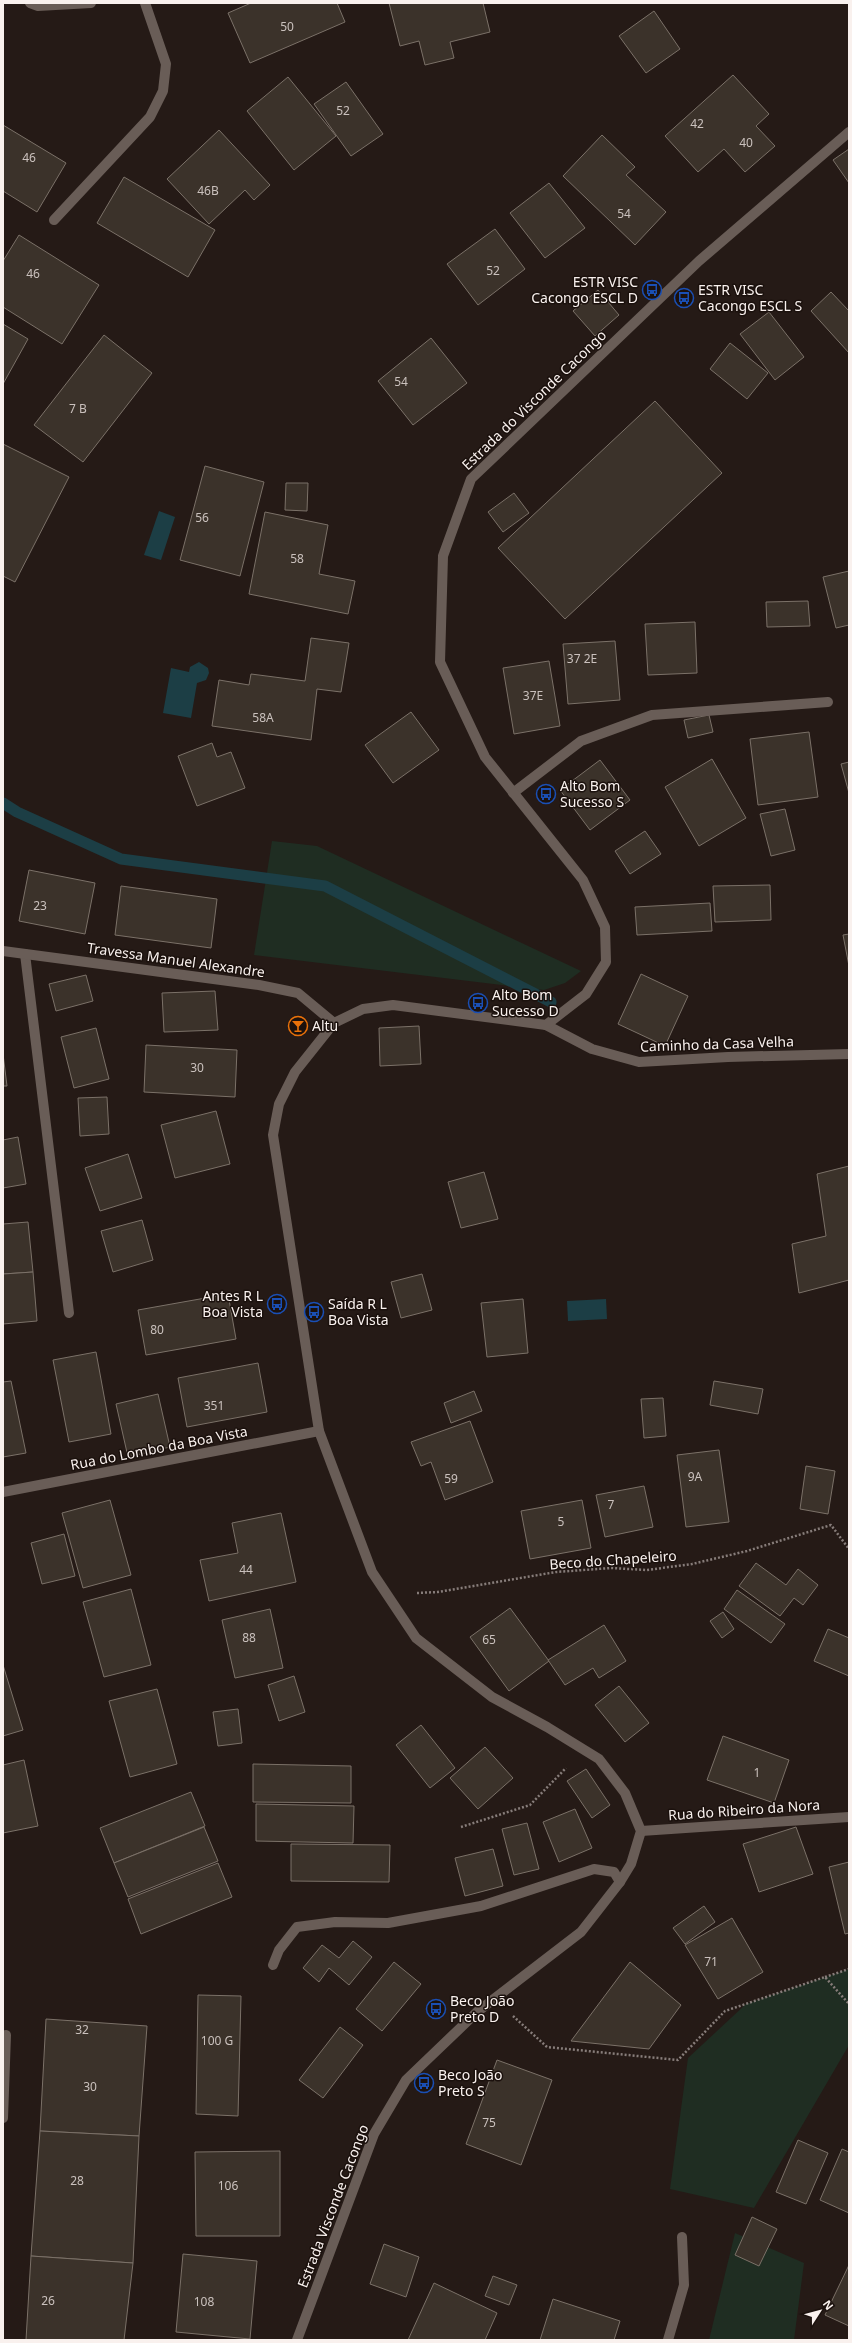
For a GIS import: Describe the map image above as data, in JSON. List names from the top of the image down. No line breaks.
{"streets":{"street":["Estrada do Visconde Cacongo","Travessa Manuel Alexandre","Caminho da Casa Velha","Rua do Lombo da Boa Vista","Rua do Ribeiro da Nora","Estrada Visconde Cacongo"],"path":["Beco do Chapeleiro"]},"crossings":[["Estrada do Visconde Cacongo","Caminho da Casa Velha"],["Rua do Ribeiro da Nora","Estrada Visconde Cacongo"]],"places":{"bus stop":["ESTR VISC Cacongo ESCL D","ESTR VISC Cacongo ESCL S","Alto Bom Sucesso S","Alto Bom Sucesso D","Antes R L Boa Vista","Saída R L Boa Vista","Beco João Preto D","Beco João Preto S"],"bar":["Altu"]},"house_numbers":["50","52","42","40","46","46B","54","52","46","54","7 B","56","58","37 2E","37E","58A","23","30","80","351","9A","59","7","5","44","88","65","1","71","32","100 G","30","75","28","106","26","108"],"north":"top right"}
